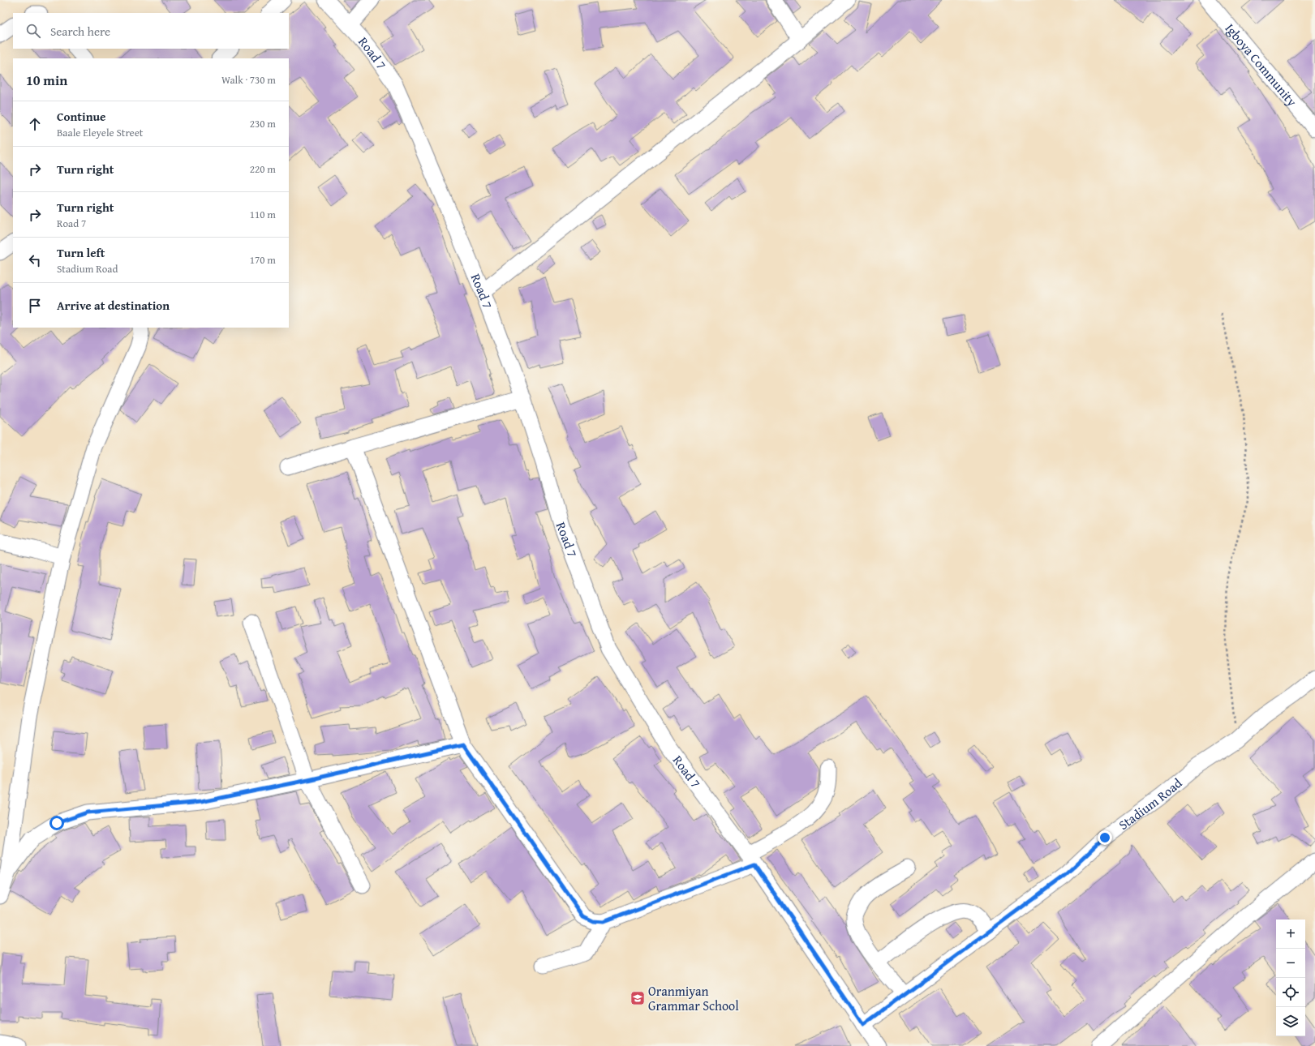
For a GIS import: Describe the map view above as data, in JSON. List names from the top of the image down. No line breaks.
{"streets":{"street":["Road 7","Igboya Community","Stadium Road"]},"crossings":[["Road 7","Stadium Road"]],"places":{"school or university":["Oranmiyan Grammar School"]},"page":{"search":"Search here","heading":["10 min","Walk · 730 m"],"list":[["Continue","Baale Eleyele Street","230 m"],["Turn right","220 m"],["Turn right","Road 7","110 m"],["Turn left","Stadium Road","170 m"],"Arrive at destination"],"map_buttons":["+","−"]}}
